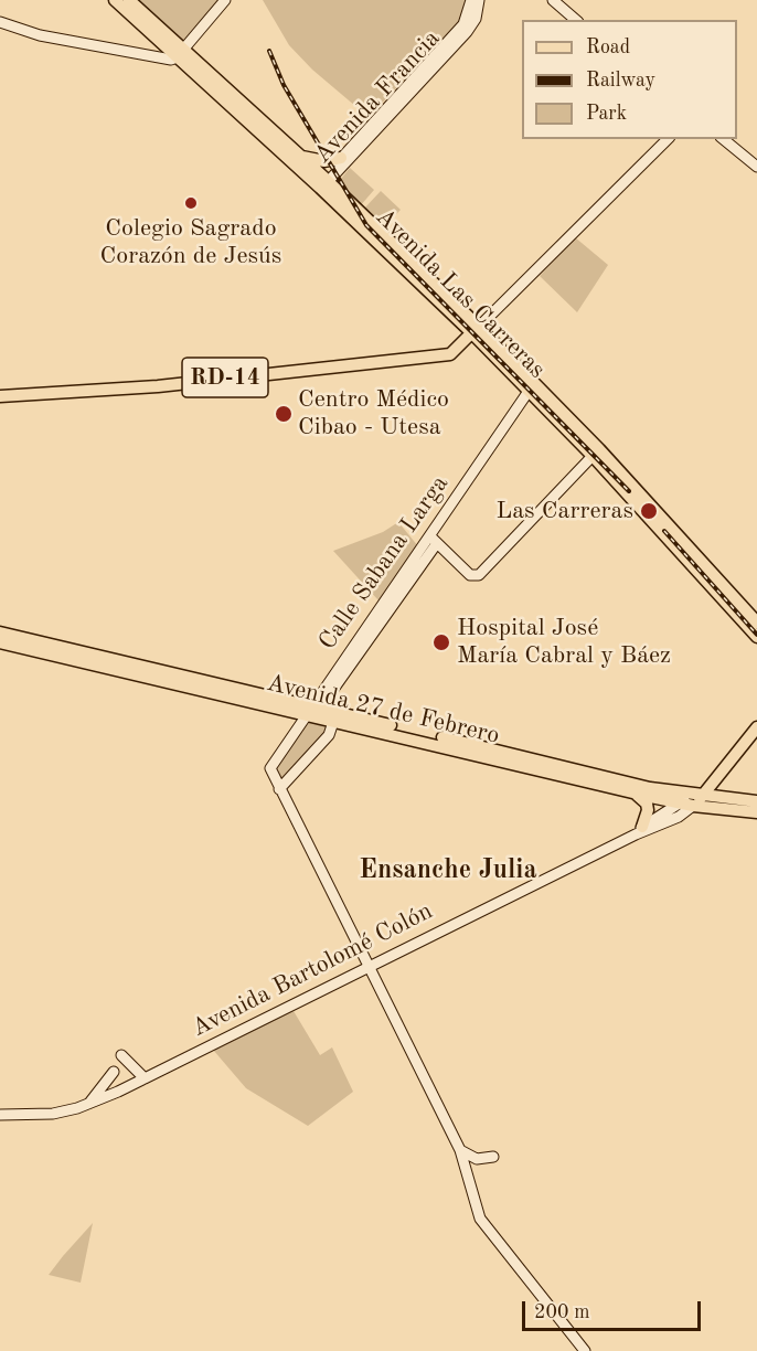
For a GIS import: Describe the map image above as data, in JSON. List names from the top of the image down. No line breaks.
{"streets":{"main road":["Avenida Francia","Avenida Las Carreras","RD-14","Calle Sabana Larga","Avenida 27 de Febrero","Avenida Bartolomé Colón"]},"crossings":[["Avenida Francia","Avenida Las Carreras"],["Avenida Las Carreras","RD-14"],["Avenida Las Carreras","Calle Sabana Larga"],["Calle Sabana Larga","Avenida 27 de Febrero"],["Avenida 27 de Febrero","Avenida Bartolomé Colón"]],"districts":["Ensanche Julia"],"places":["Colegio Sagrado Corazón de Jesús","Centro Médico Cibao - Utesa","Las Carreras","Hospital José María Cabral y Báez"],"legend":["Road","Railway","Park"],"scale_bar":"200 m"}
